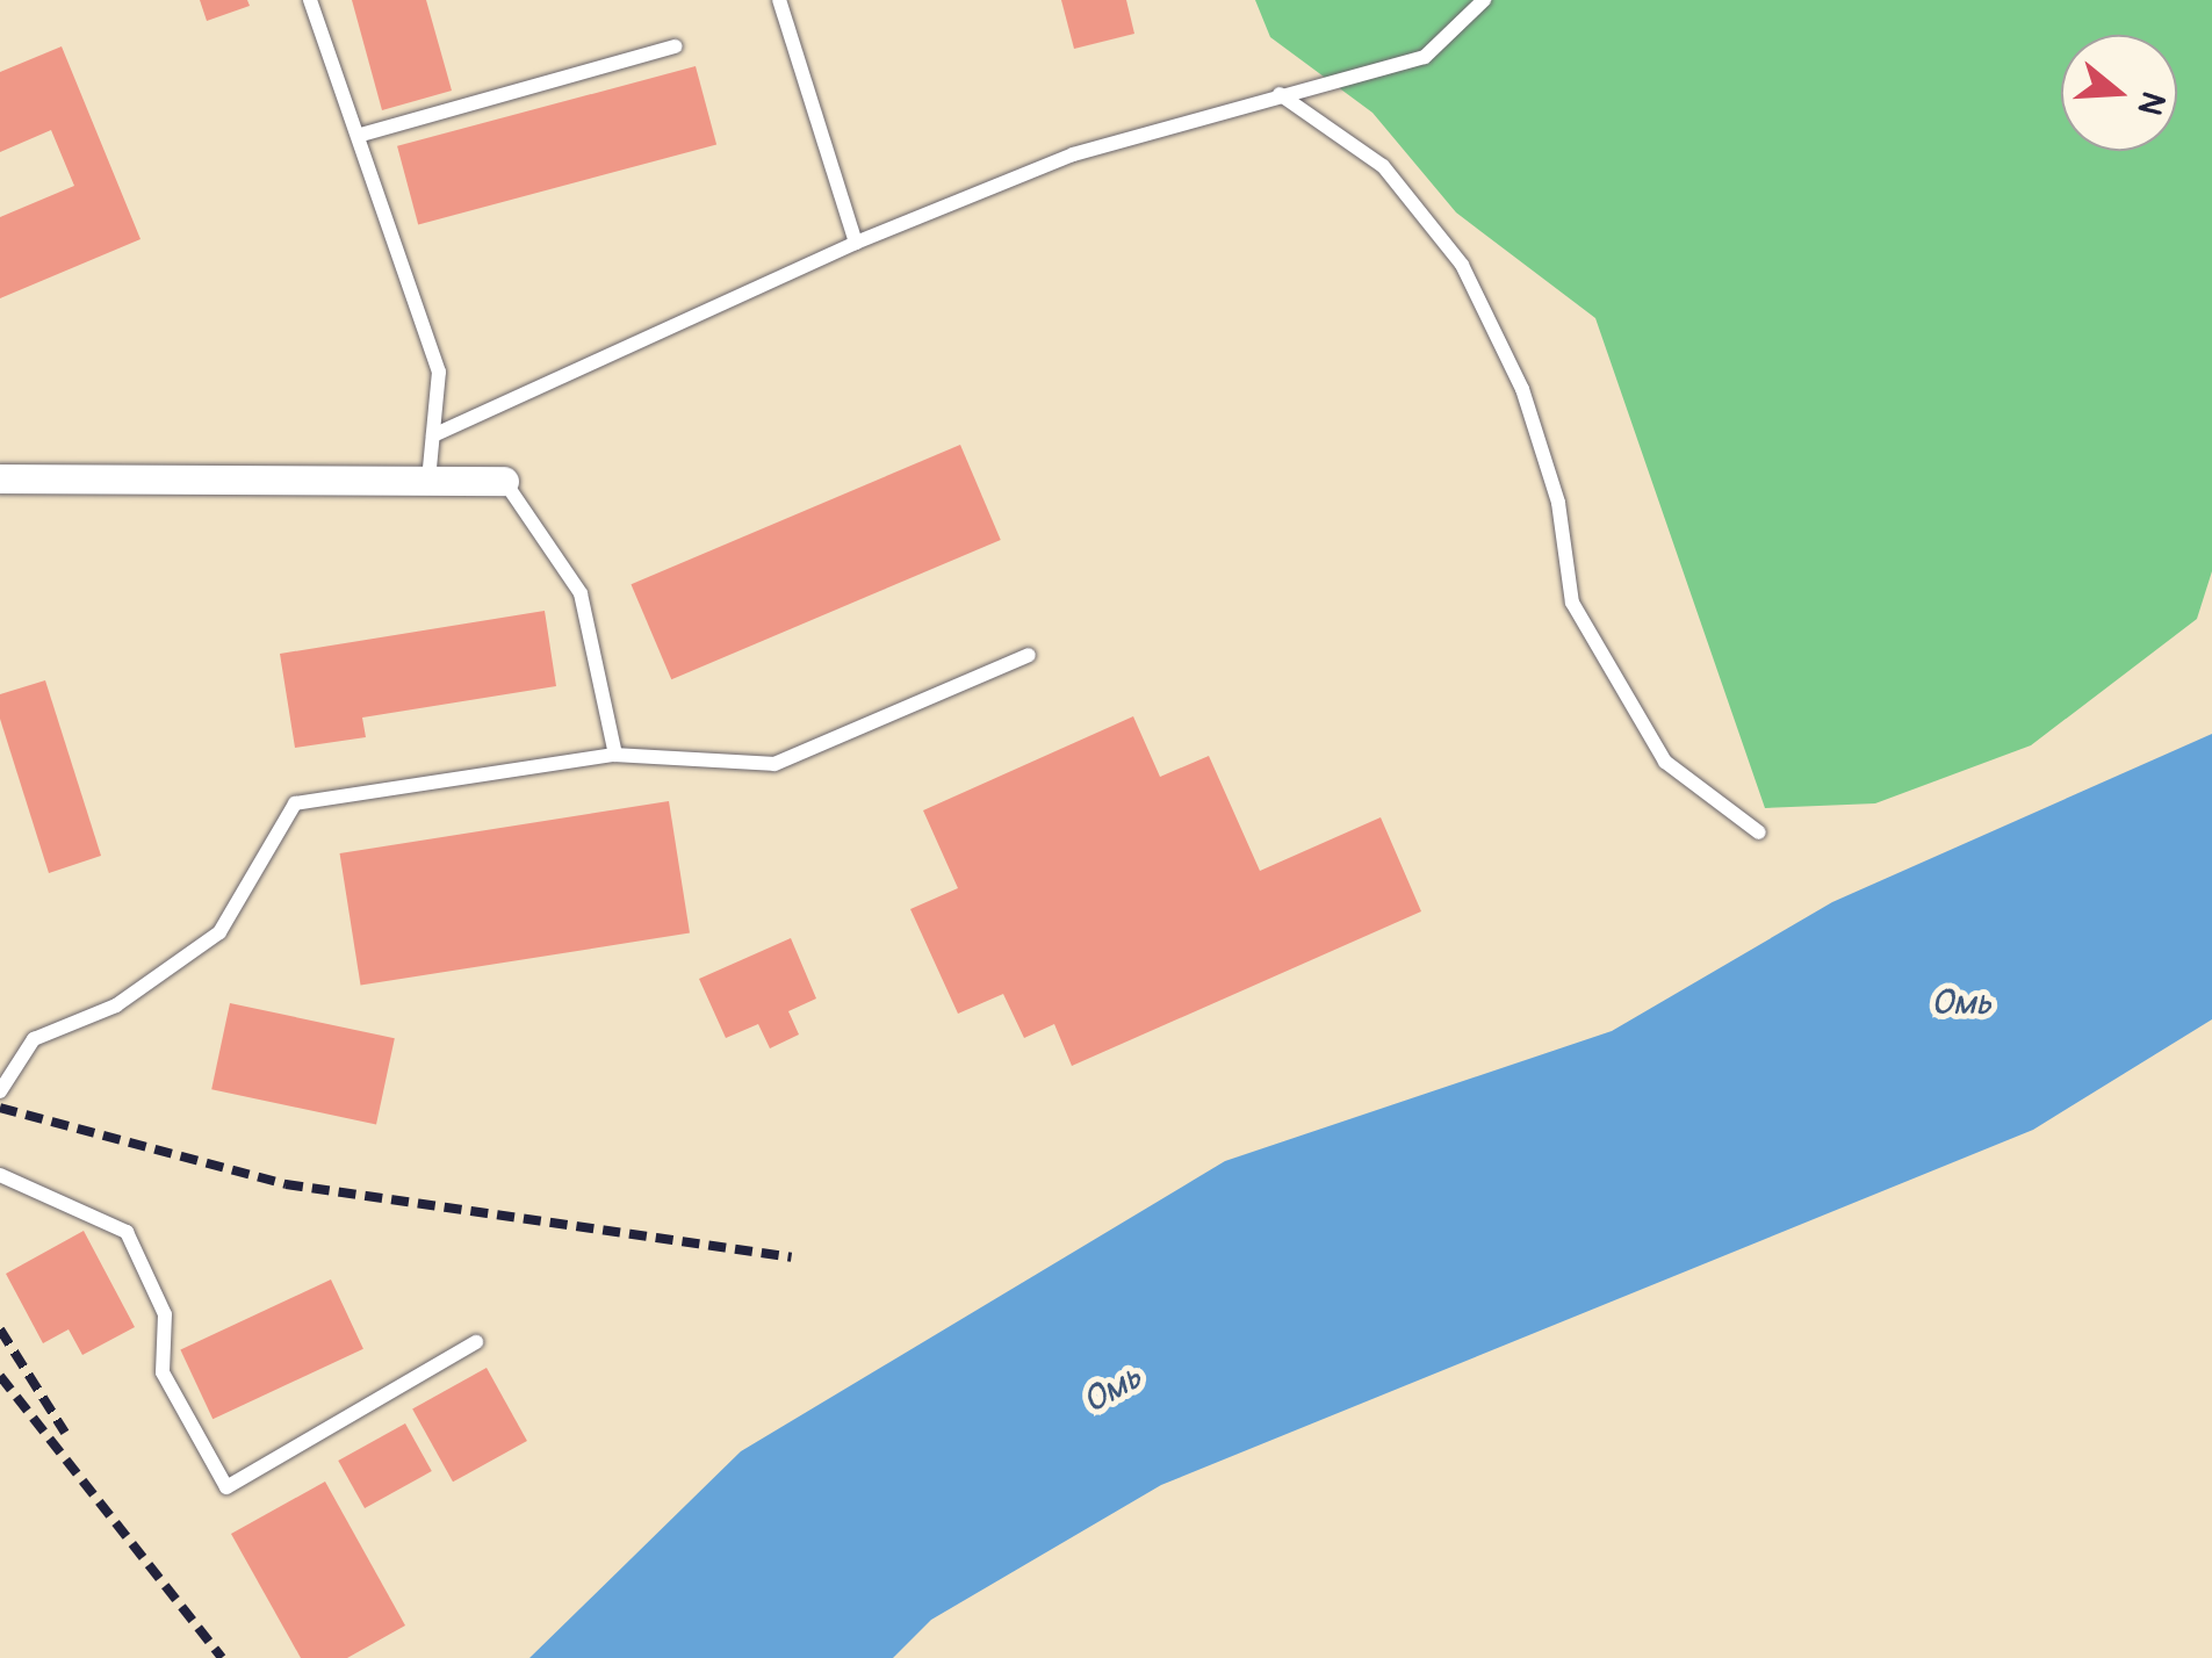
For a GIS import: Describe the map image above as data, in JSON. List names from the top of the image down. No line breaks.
{"water":["Омь"],"north":"right"}
